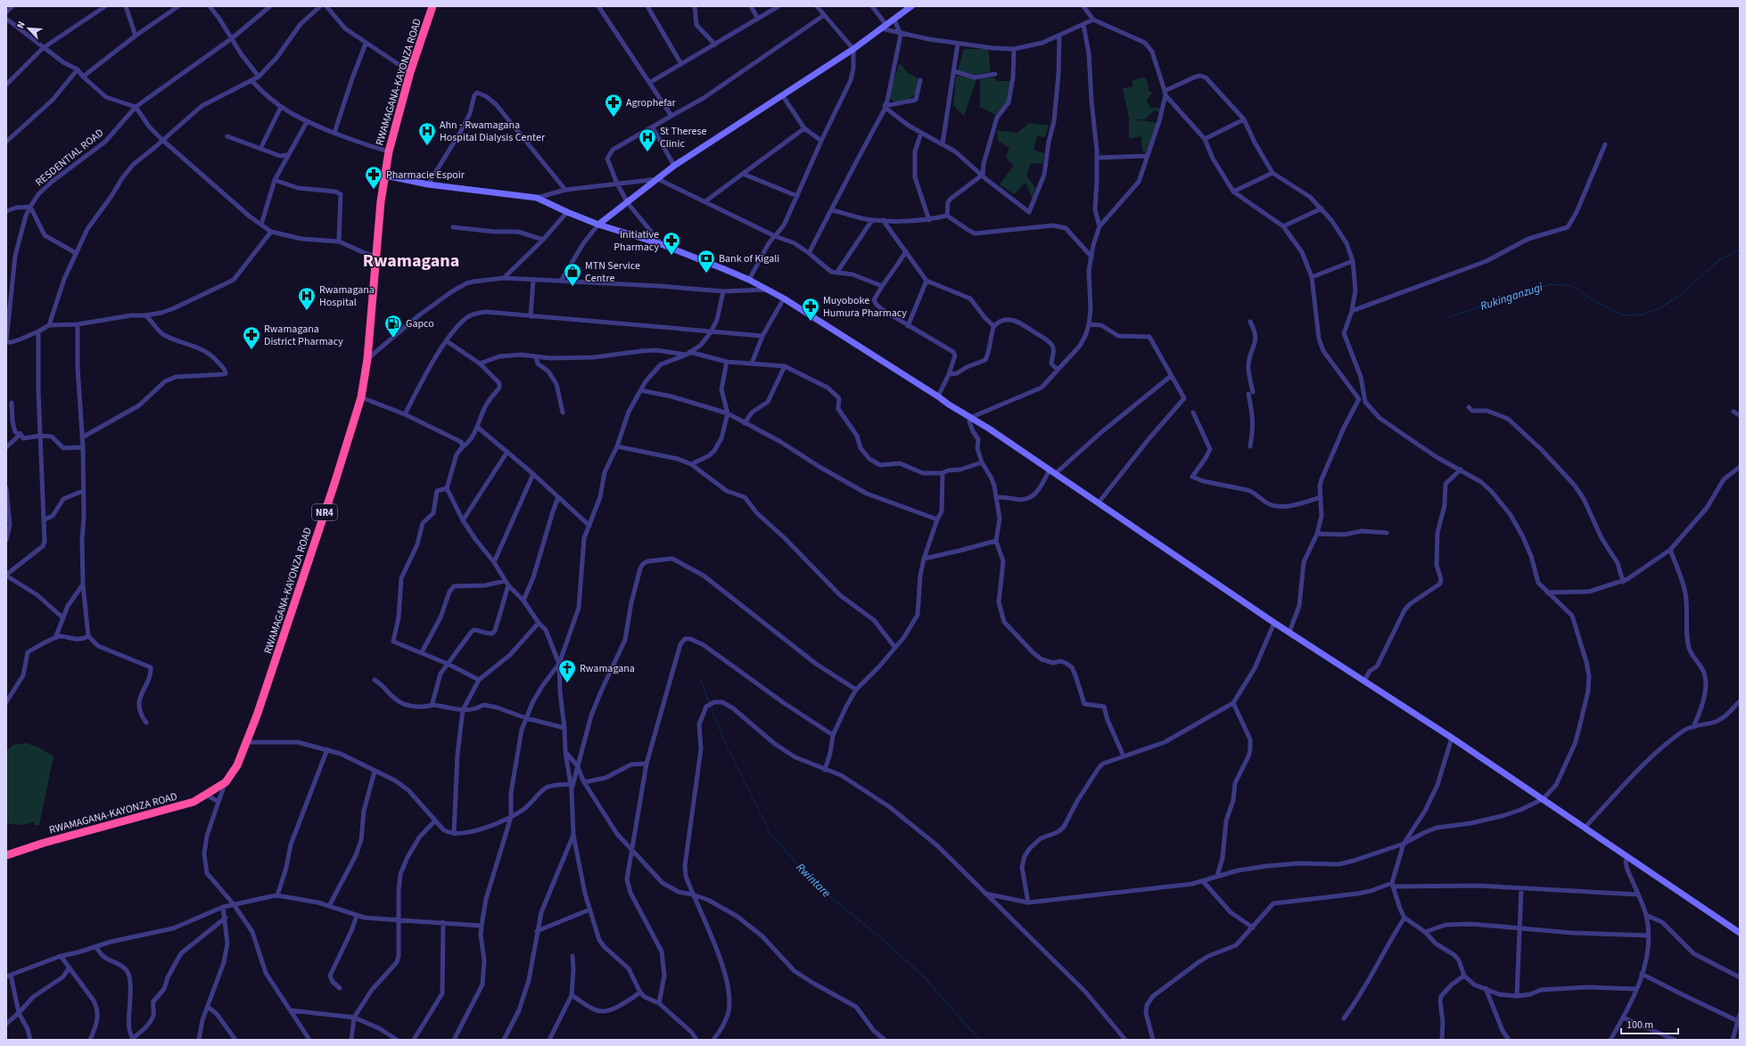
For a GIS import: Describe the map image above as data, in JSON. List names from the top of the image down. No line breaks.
{"streets":{"highway":["RWAMAGANA-KAYONZA ROAD","NR4"],"street":["RESDENTIAL ROAD"]},"districts":["Rwamagana"],"water":["Rukinganzugi","Rwintare"],"places":{"pharmacy":["Agrophefar","Pharmacie Espoir","Initiative Pharmacy","Muyoboke Humura Pharmacy","Rwamagana District Pharmacy"],"hospital":["Ahn - Rwamagana Hospital Dialysis Center","St Therese Clinic","Rwamagana Hospital"],"bank":["Bank of Kigali"],"shop":["MTN Service Centre"],"fuel station":["Gapco"],"church":["Rwamagana"]},"scale_bar":"100 m","north":"top left"}
